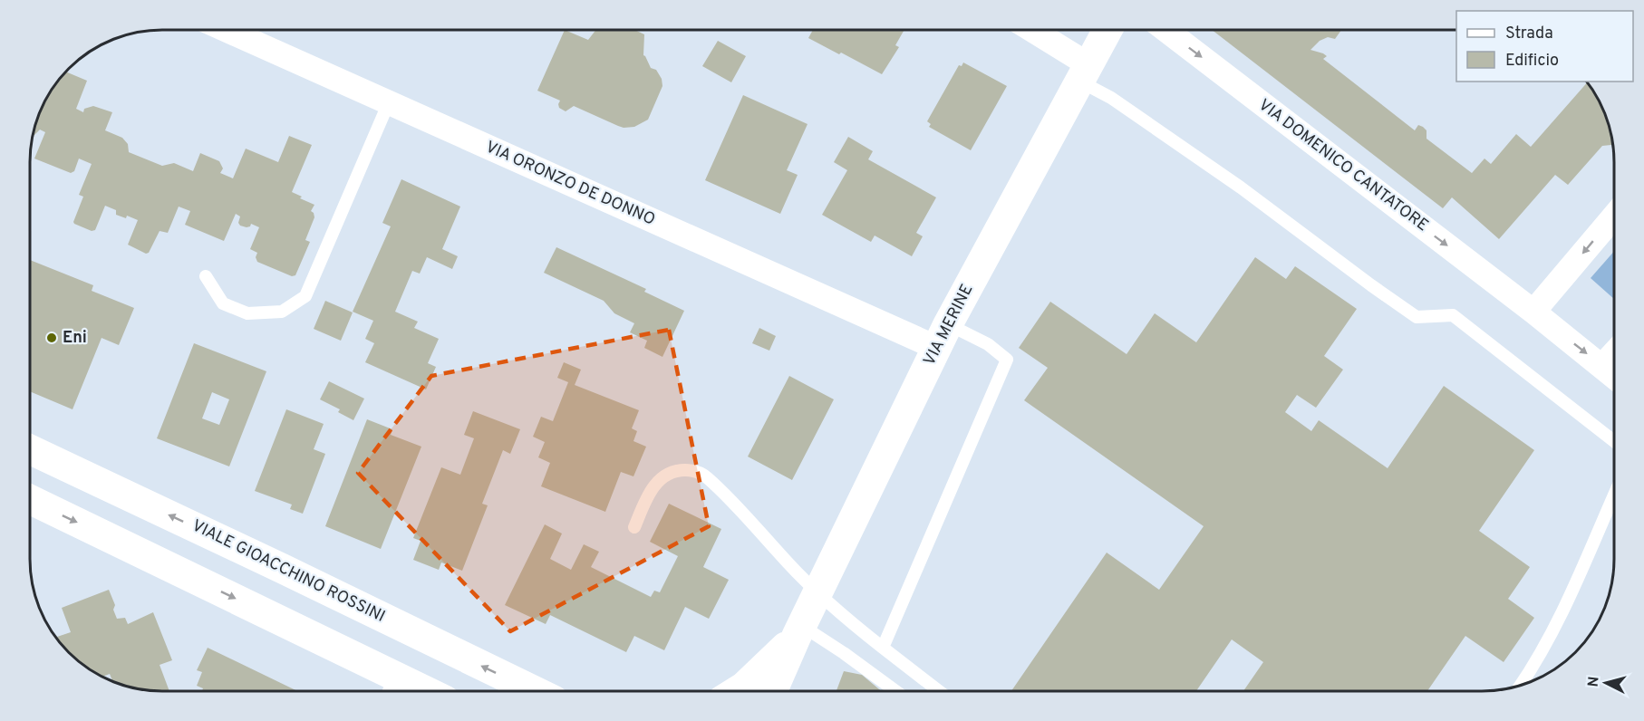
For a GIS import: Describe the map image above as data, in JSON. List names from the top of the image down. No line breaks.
{"streets":{"main road":["VIA MERINE","VIALE GIOACCHINO ROSSINI"],"street":["VIA DOMENICO CANTATORE","VIA ORONZO DE DONNO"]},"crossings":[["VIA ORONZO DE DONNO","VIA MERINE"]],"one_way":["VIA DOMENICO CANTATORE"],"places":["Eni"],"legend":["Strada","Edificio"],"north":"left"}
